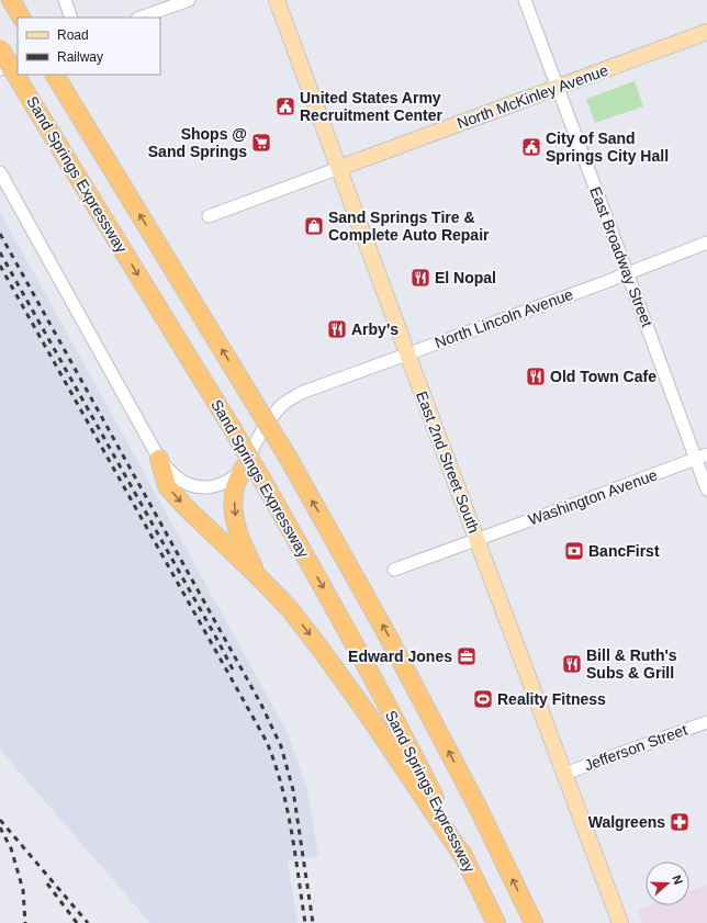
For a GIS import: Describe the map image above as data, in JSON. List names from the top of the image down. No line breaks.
{"streets":{"highway":["Sand Springs Expressway"],"main road":["North McKinley Avenue","East 2nd Street South"],"street":["East Broadway Street","North Lincoln Avenue","Washington Avenue","Jefferson Street"]},"crossings":[["North McKinley Avenue","East Broadway Street"],["North McKinley Avenue","East 2nd Street South"],["East Broadway Street","North Lincoln Avenue"],["East Broadway Street","Washington Avenue"],["North Lincoln Avenue","East 2nd Street South"],["East 2nd Street South","Washington Avenue"],["East 2nd Street South","Jefferson Street"]],"places":{"public building":["United States Army Recruitment Center","City of Sand Springs City Hall"],"supermarket":["Shops @ Sand Springs"],"shop":["Sand Springs Tire & Complete Auto Repair"],"restaurant":["El Nopal","Arby's","Old Town Cafe","Bill & Ruth's Subs & Grill"],"bank":["BancFirst"],"office":["Edward Jones"],"sports":["Reality Fitness"],"pharmacy":["Walgreens"]},"legend":["Road","Railway"],"north":"right"}
